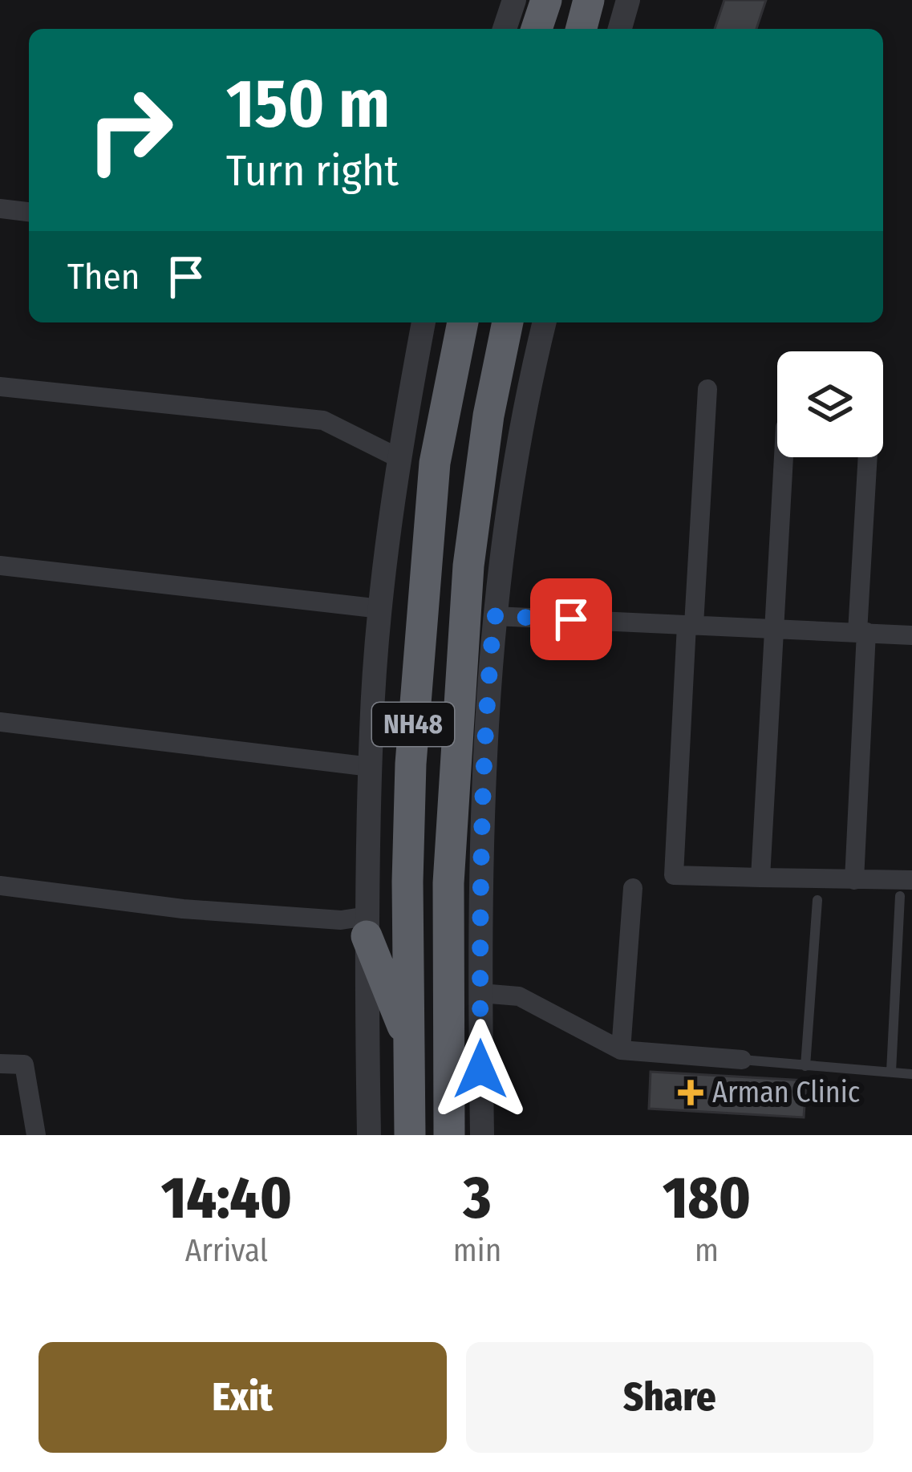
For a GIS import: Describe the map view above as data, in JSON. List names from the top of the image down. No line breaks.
{"streets":{"highway":["NH48"]},"places":{"health":["Arman Clinic"]},"page":{"turn":["150 m","Turn right"],"then":"Then","eta":["14:40","Arrival","3","min","180","m"],"buttons":["Exit","Share"]}}
